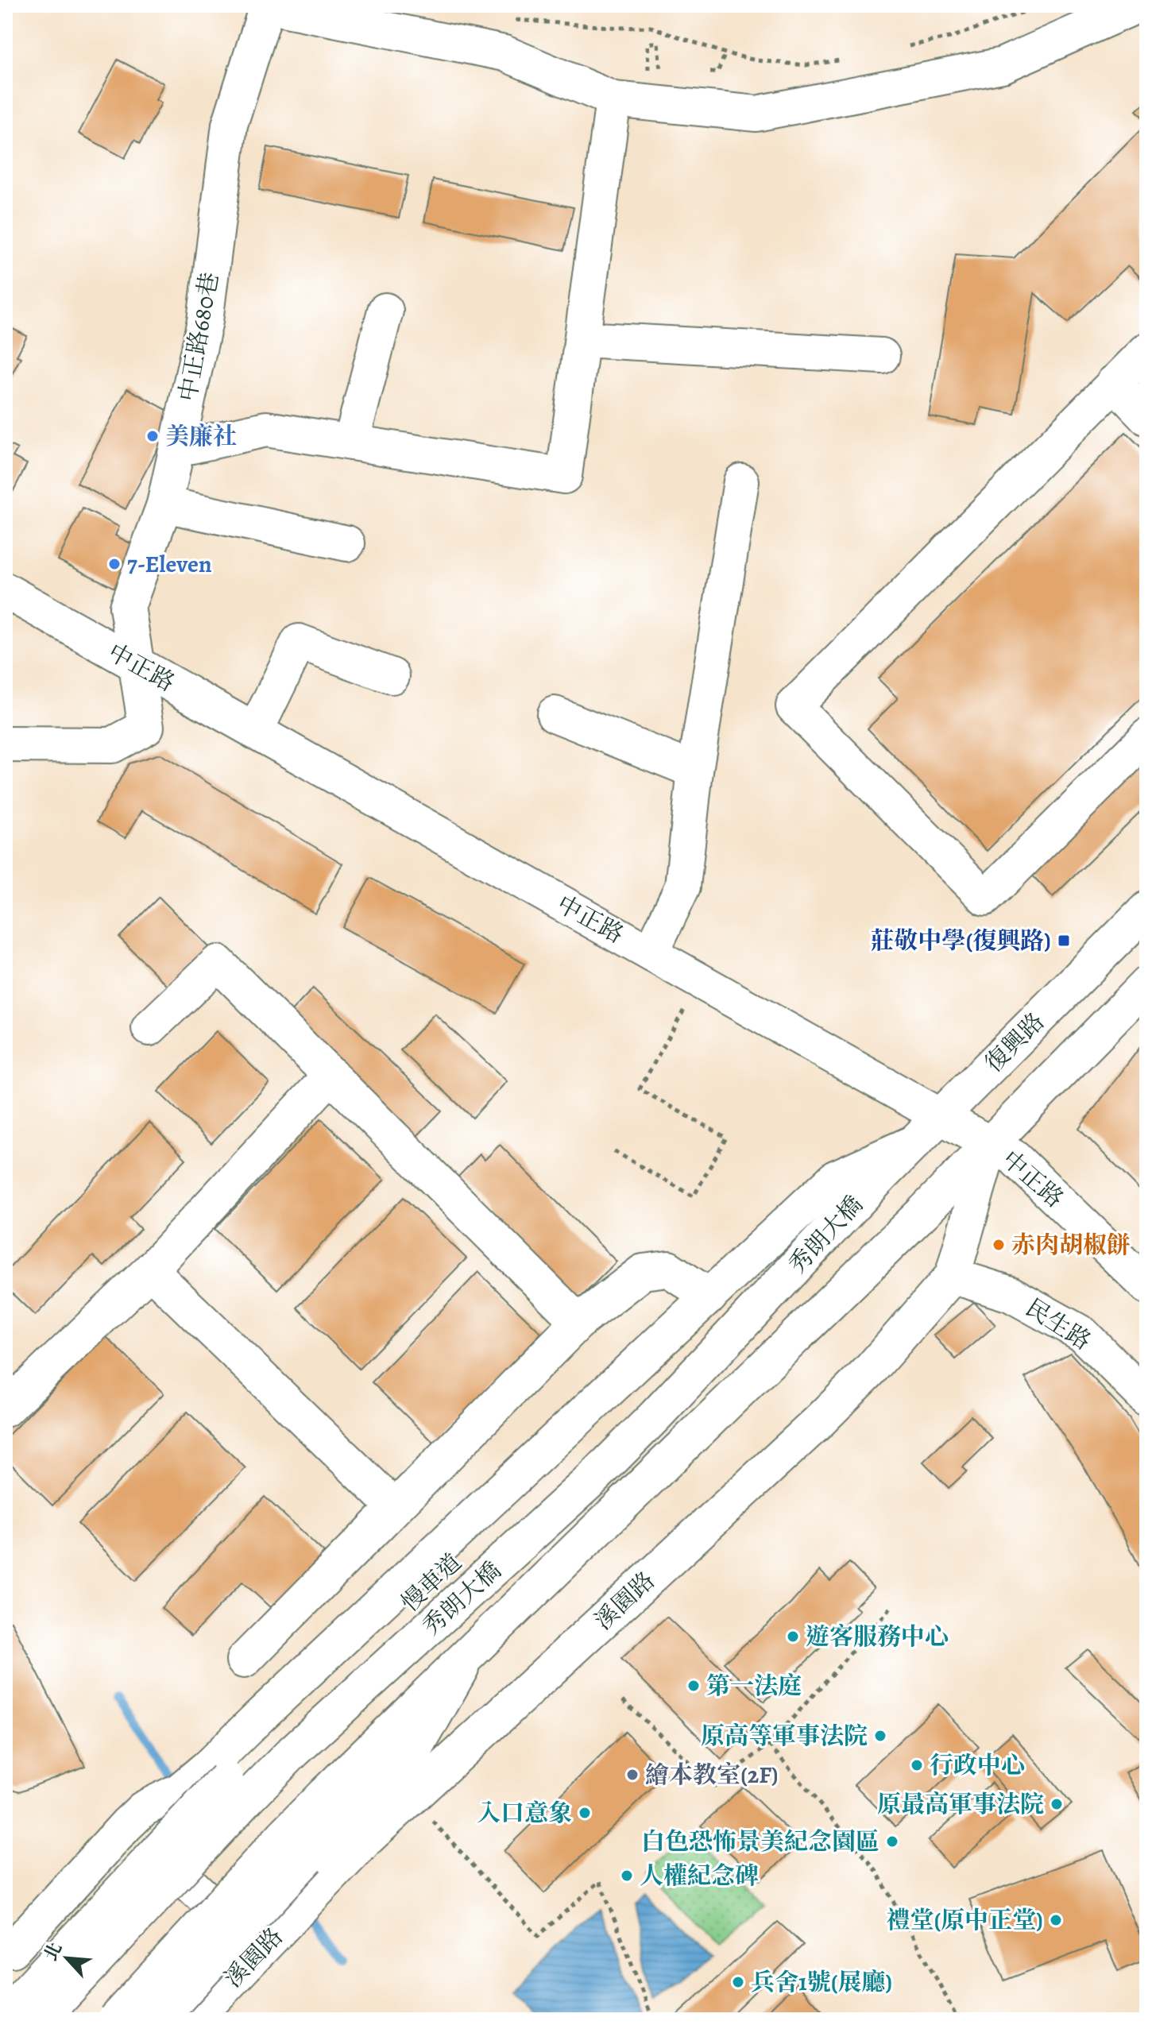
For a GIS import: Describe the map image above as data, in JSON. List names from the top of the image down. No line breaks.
{"streets":{"main road":["中正路680巷","中正路","復興路","秀朗大橋","民生路","溪園路"]},"crossings":[["中正路680巷","中正路"],["中正路","復興路"],["中正路","秀朗大橋"],["中正路","溪園路"],["復興路","秀朗大橋"],["秀朗大橋","溪園路"],["民生路","溪園路"]],"places":{"other":["美廉社","7-Eleven","赤肉胡椒餅","遊客服務中心","第一法庭","原高等軍事法院","行政中心","繪本教室(2F)","原最高軍事法院","入口意象","白色恐怖景美紀念園區","人權紀念碑","禮堂(原中正堂)","兵舍1號(展廳)"],"transit":["莊敬中學(復興路)"]},"north":"top left"}
